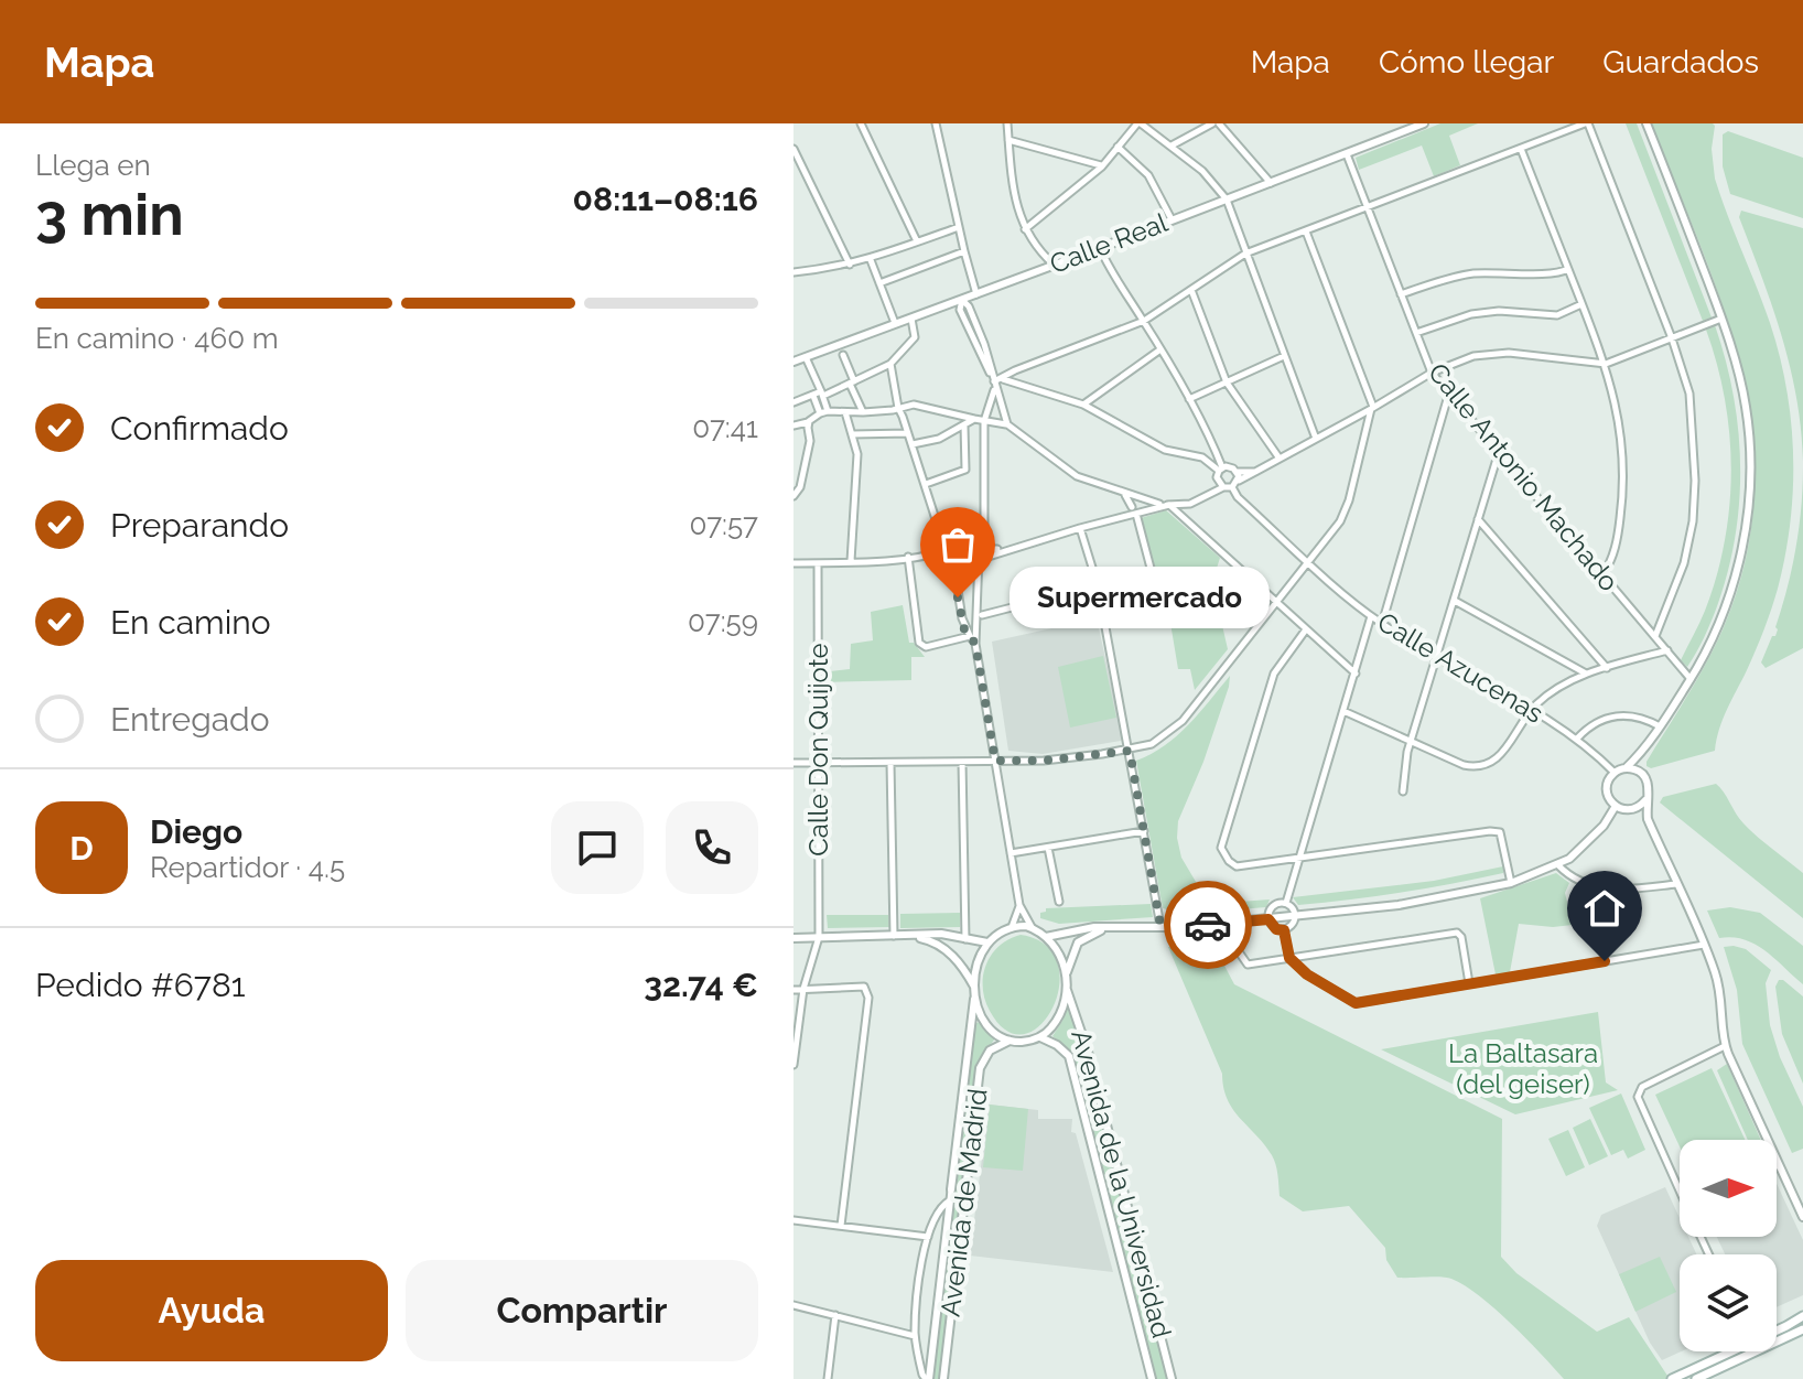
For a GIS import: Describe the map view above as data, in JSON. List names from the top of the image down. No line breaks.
{"streets":{"street":["Calle Real","Calle Antonio Machado","Calle Azucenas","Calle Don Quijote","Avenida de la Universidad","Avenida de Madrid"]},"crossings":[["Calle Real","Calle Antonio Machado"],["Avenida de la Universidad","Avenida de Madrid"]],"parks":["La Baltasara (del geiser)"],"places":["Supermercado"],"north":"right","page":{"header":"Mapa","nav":["Mapa","Cómo llegar","Guardados"],"heading":["3 min","Llega en","08:11–08:16"],"panel":["Diego","Repartidor · 4.5","Pedido #6781","32.74 €"],"bar":"En camino · 460 m","list":[["Confirmado","07:41"],["Preparando","07:57"],["En camino","07:59"],"Entregado"],"bubble":"Supermercado","round":"D","buttons":["Ayuda","Compartir"]}}
